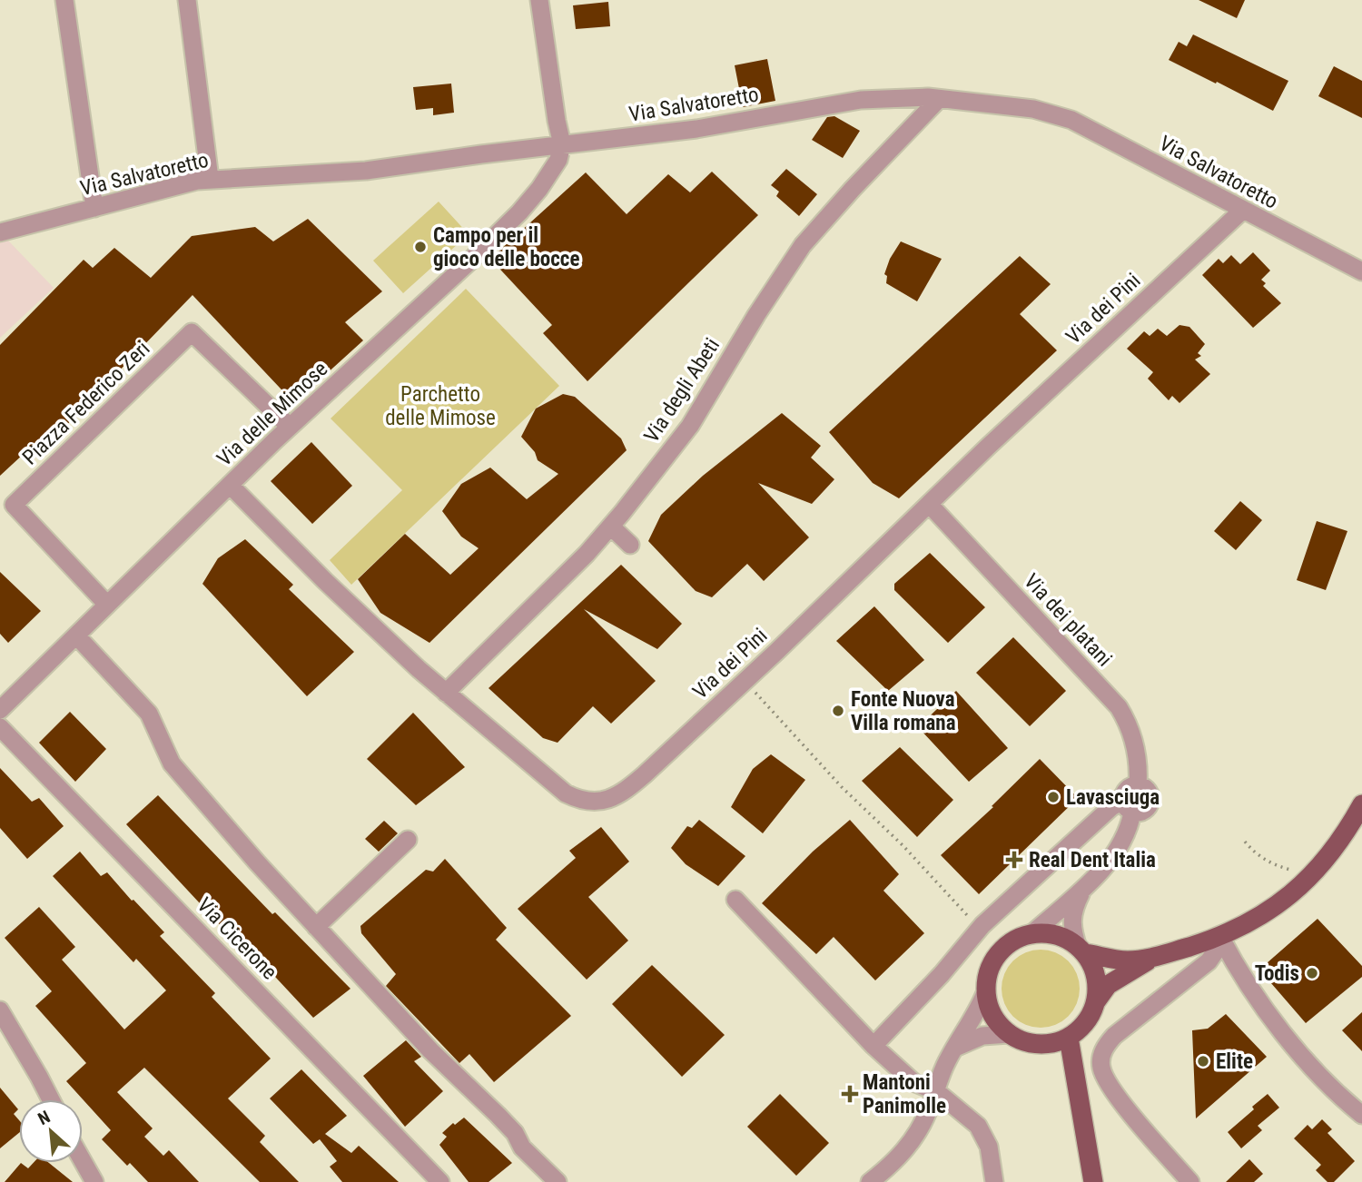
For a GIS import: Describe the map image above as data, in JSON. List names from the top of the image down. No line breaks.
{"streets":{"street":["Via Salvatoretto","Via dei Pini","Via degli Abeti","Piazza Federico Zeri","Via delle Mimose","Via dei platani","Via Cicerone"]},"crossings":[["Via Salvatoretto","Via dei Pini"],["Via Salvatoretto","Via degli Abeti"],["Via Salvatoretto","Via delle Mimose"],["Via dei Pini","Via degli Abeti"],["Via dei Pini","Via delle Mimose"],["Via dei Pini","Via dei platani"],["Piazza Federico Zeri","Via delle Mimose"]],"parks":["Parchetto delle Mimose"],"places":{"other":["Campo per il gioco delle bocce","Fonte Nuova Villa romana","Lavasciuga","Todis","Elite"],"health":["Real Dent Italia","Mantoni Panimolle"]},"north":"top left"}
